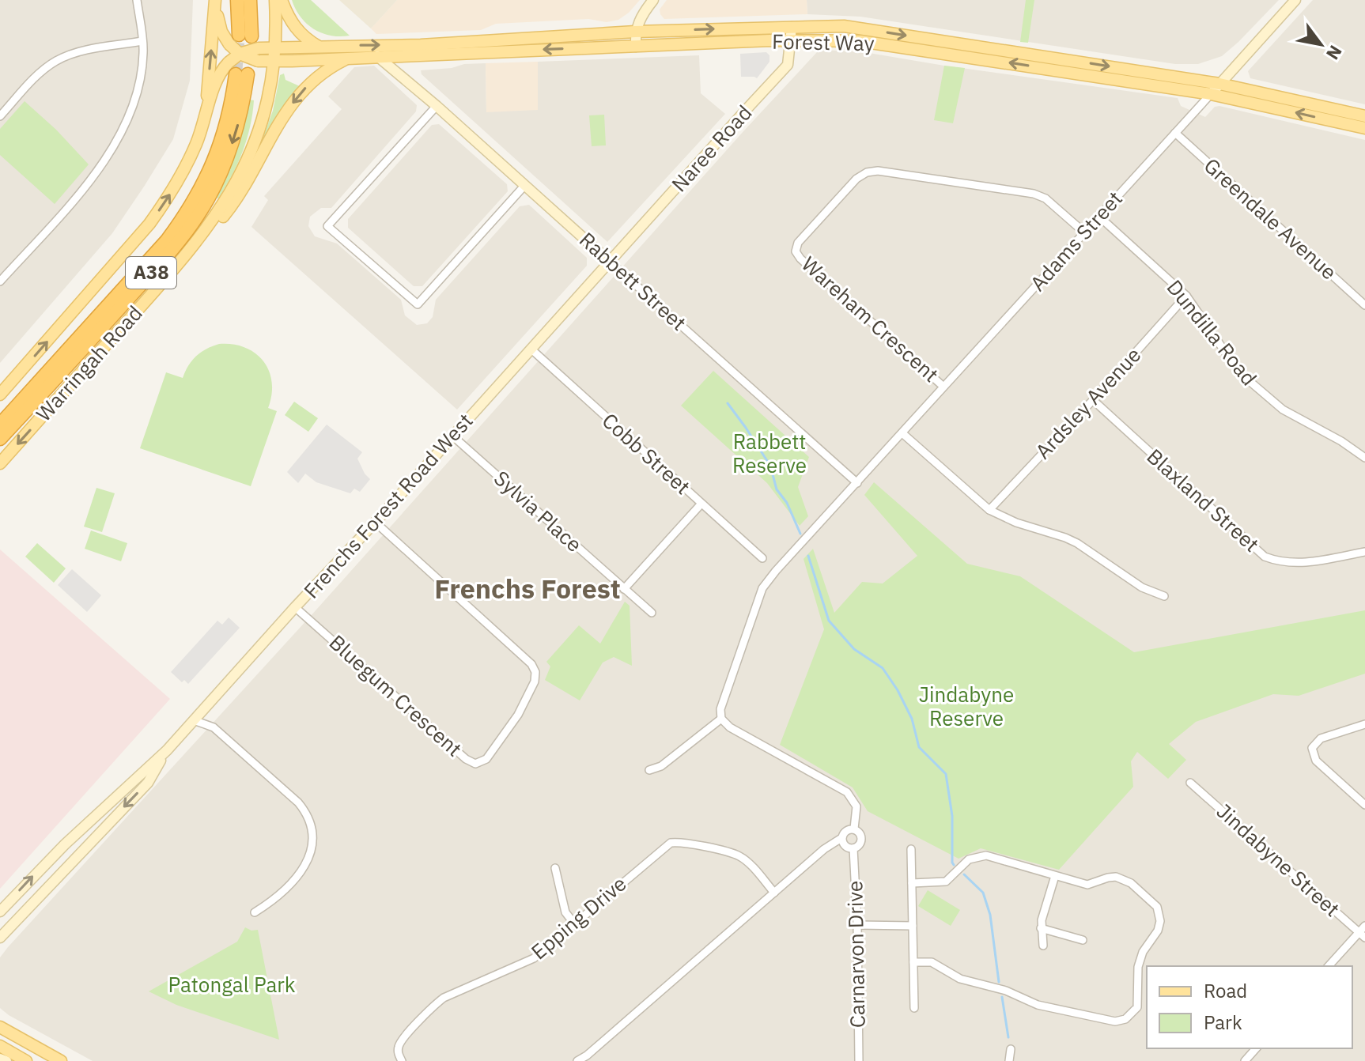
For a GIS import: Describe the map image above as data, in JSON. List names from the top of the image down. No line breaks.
{"streets":{"highway":["A38","Warringah Road"],"main road":["Forest Way","Naree Road","Adams Street","Rabbett Street","Frenchs Forest Road West"],"street":["Greendale Avenue","Wareham Crescent","Dundilla Road","Ardsley Avenue","Cobb Street","Blaxland Street","Sylvia Place","Bluegum Crescent","Jindabyne Street","Epping Drive","Carnarvon Drive"]},"crossings":[["Forest Way","Naree Road"],["Forest Way","Adams Street"],["Forest Way","Rabbett Street"],["Forest Way","Warringah Road"],["Naree Road","Rabbett Street"],["Naree Road","Frenchs Forest Road West"],["Greendale Avenue","Adams Street"],["Adams Street","Rabbett Street"],["Adams Street","Wareham Crescent"],["Adams Street","Dundilla Road"],["Rabbett Street","Frenchs Forest Road West"],["Dundilla Road","Ardsley Avenue"],["Ardsley Avenue","Blaxland Street"],["Cobb Street","Frenchs Forest Road West"],["Frenchs Forest Road West","Sylvia Place"],["Frenchs Forest Road West","Bluegum Crescent"]],"districts":["Frenchs Forest"],"parks":["Rabbett Reserve","Jindabyne Reserve","Patongal Park"],"legend":["Road","Park"],"north":"bottom right"}
